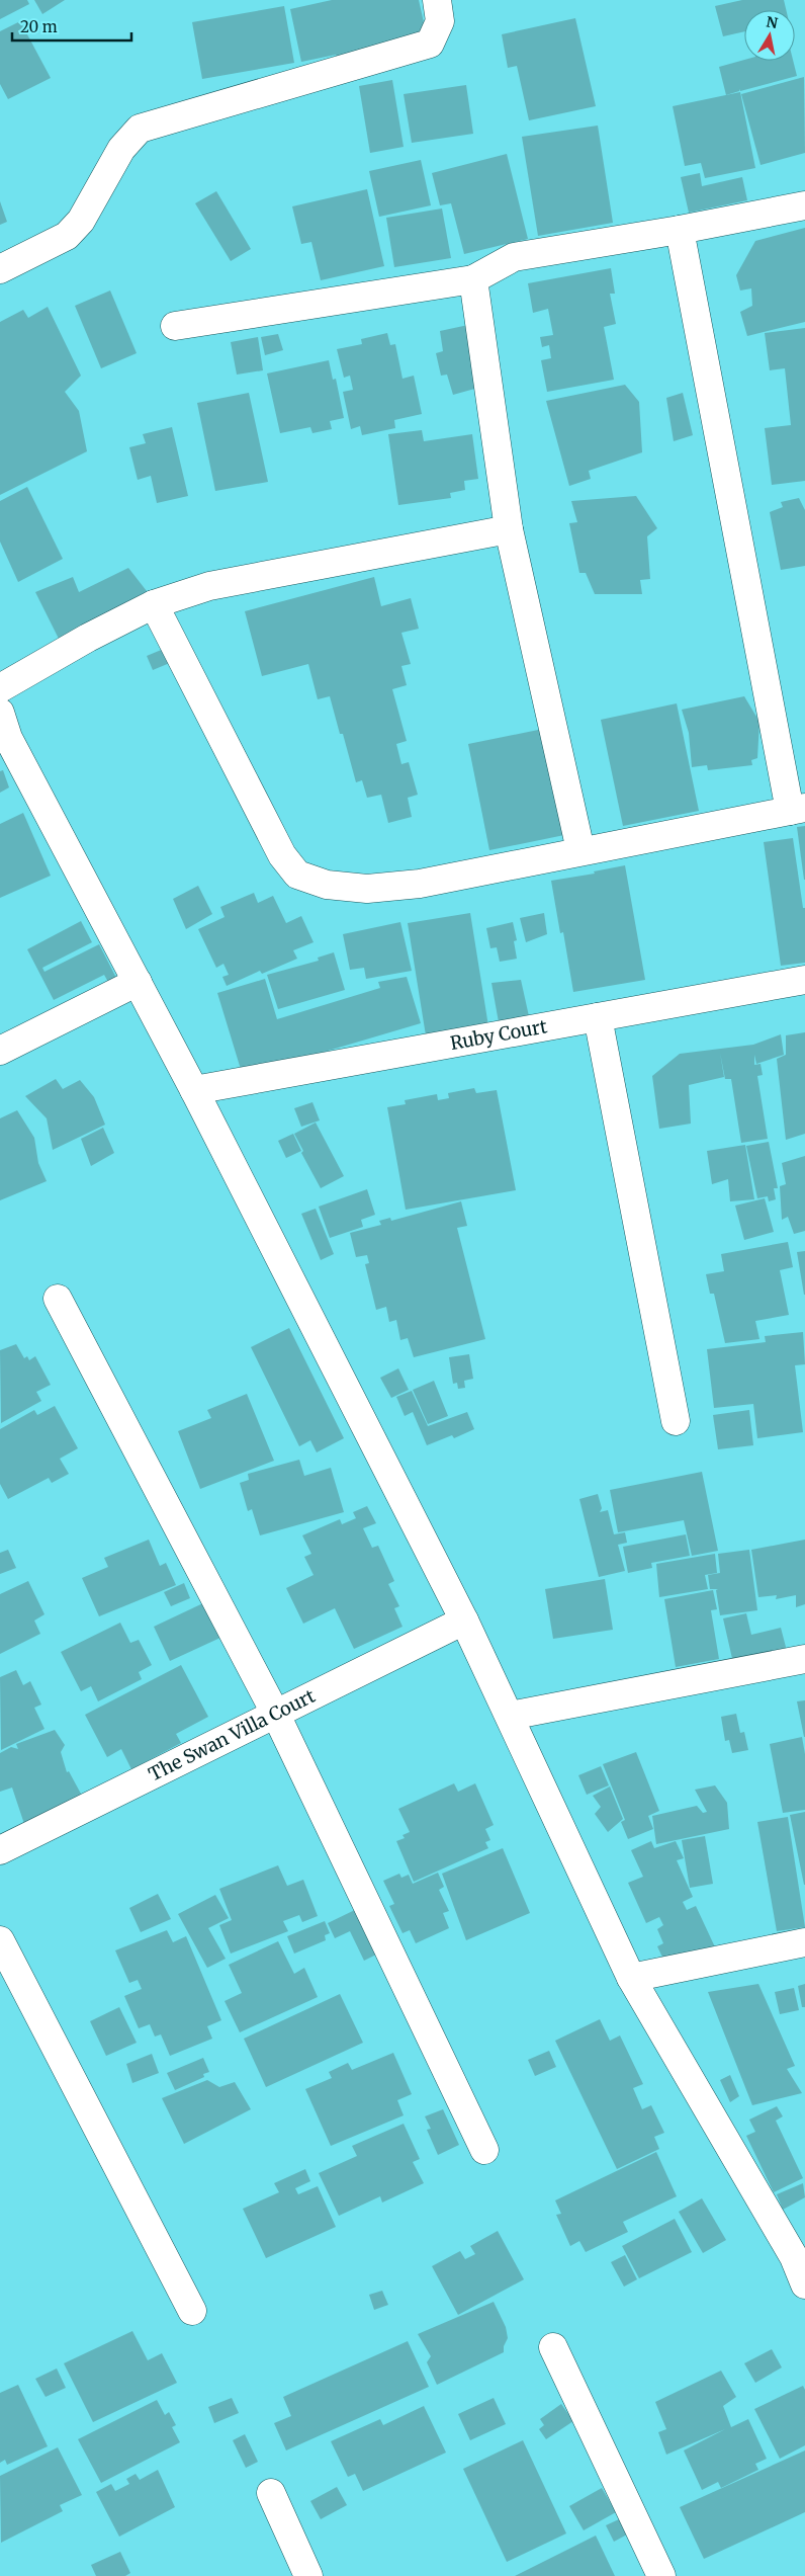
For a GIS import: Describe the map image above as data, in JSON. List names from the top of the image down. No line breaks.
{"streets":{"street":["Ruby Court","The Swan Villa Court"]},"scale_bar":"20 m","north":"top"}
